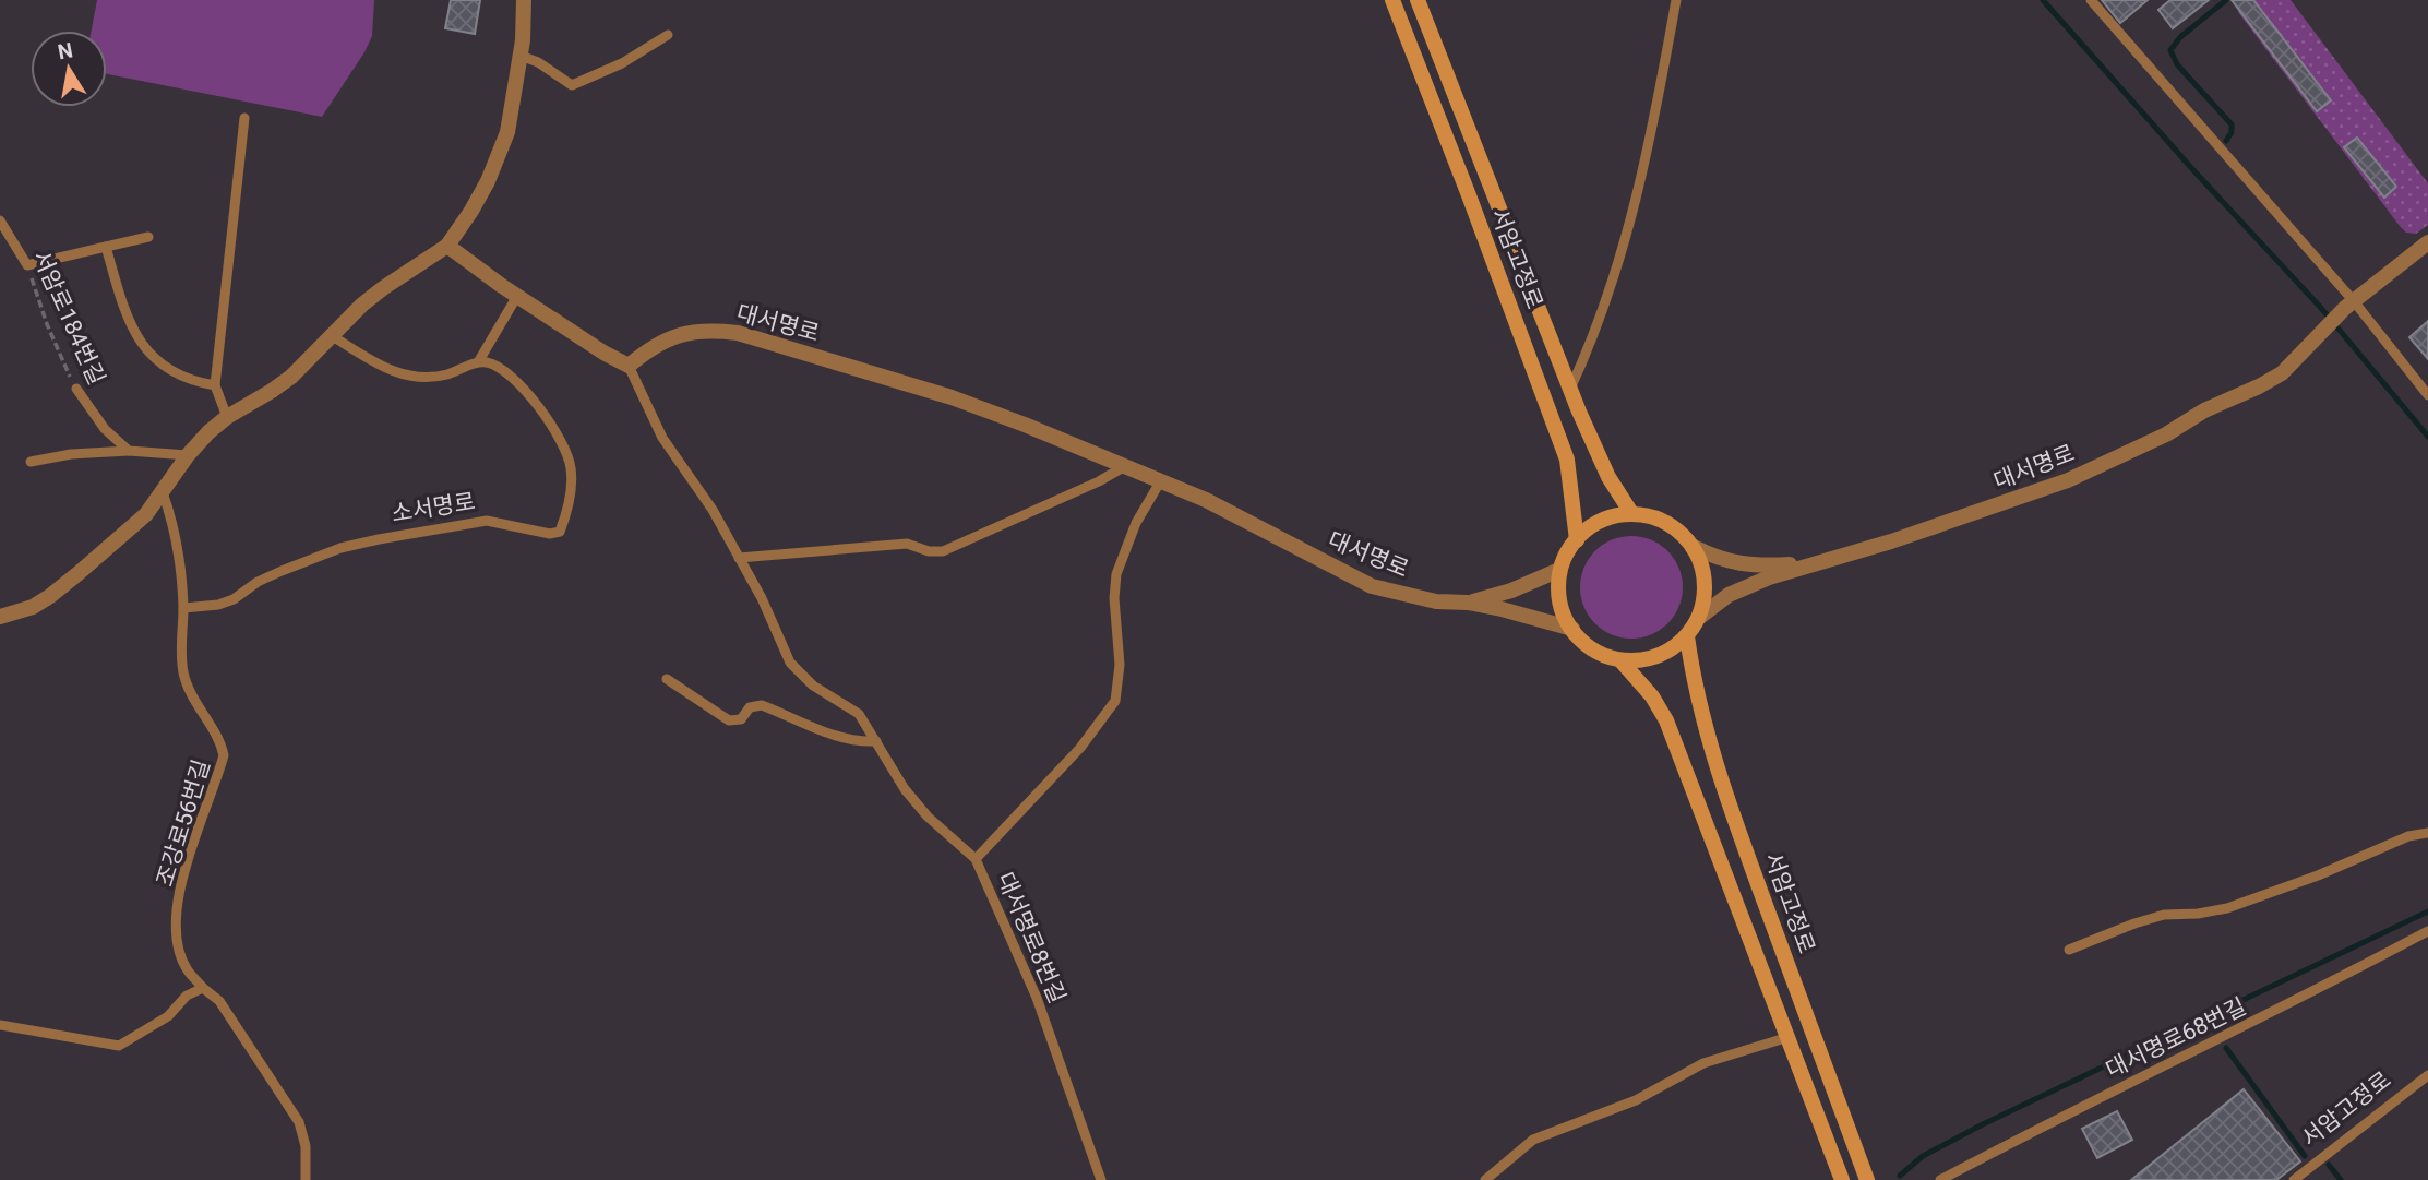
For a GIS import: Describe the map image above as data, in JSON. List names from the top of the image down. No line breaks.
{"streets":{"main road":["서암고정로"],"street":["대서명로"],"lane":["서암로184번길","소서명로","조강로56번길","대서명로8번길","대서명로68번길"]},"crossings":[["서암고정로","대서명로"],["대서명로","대서명로8번길"],["소서명로","조강로56번길"]],"north":"top"}
